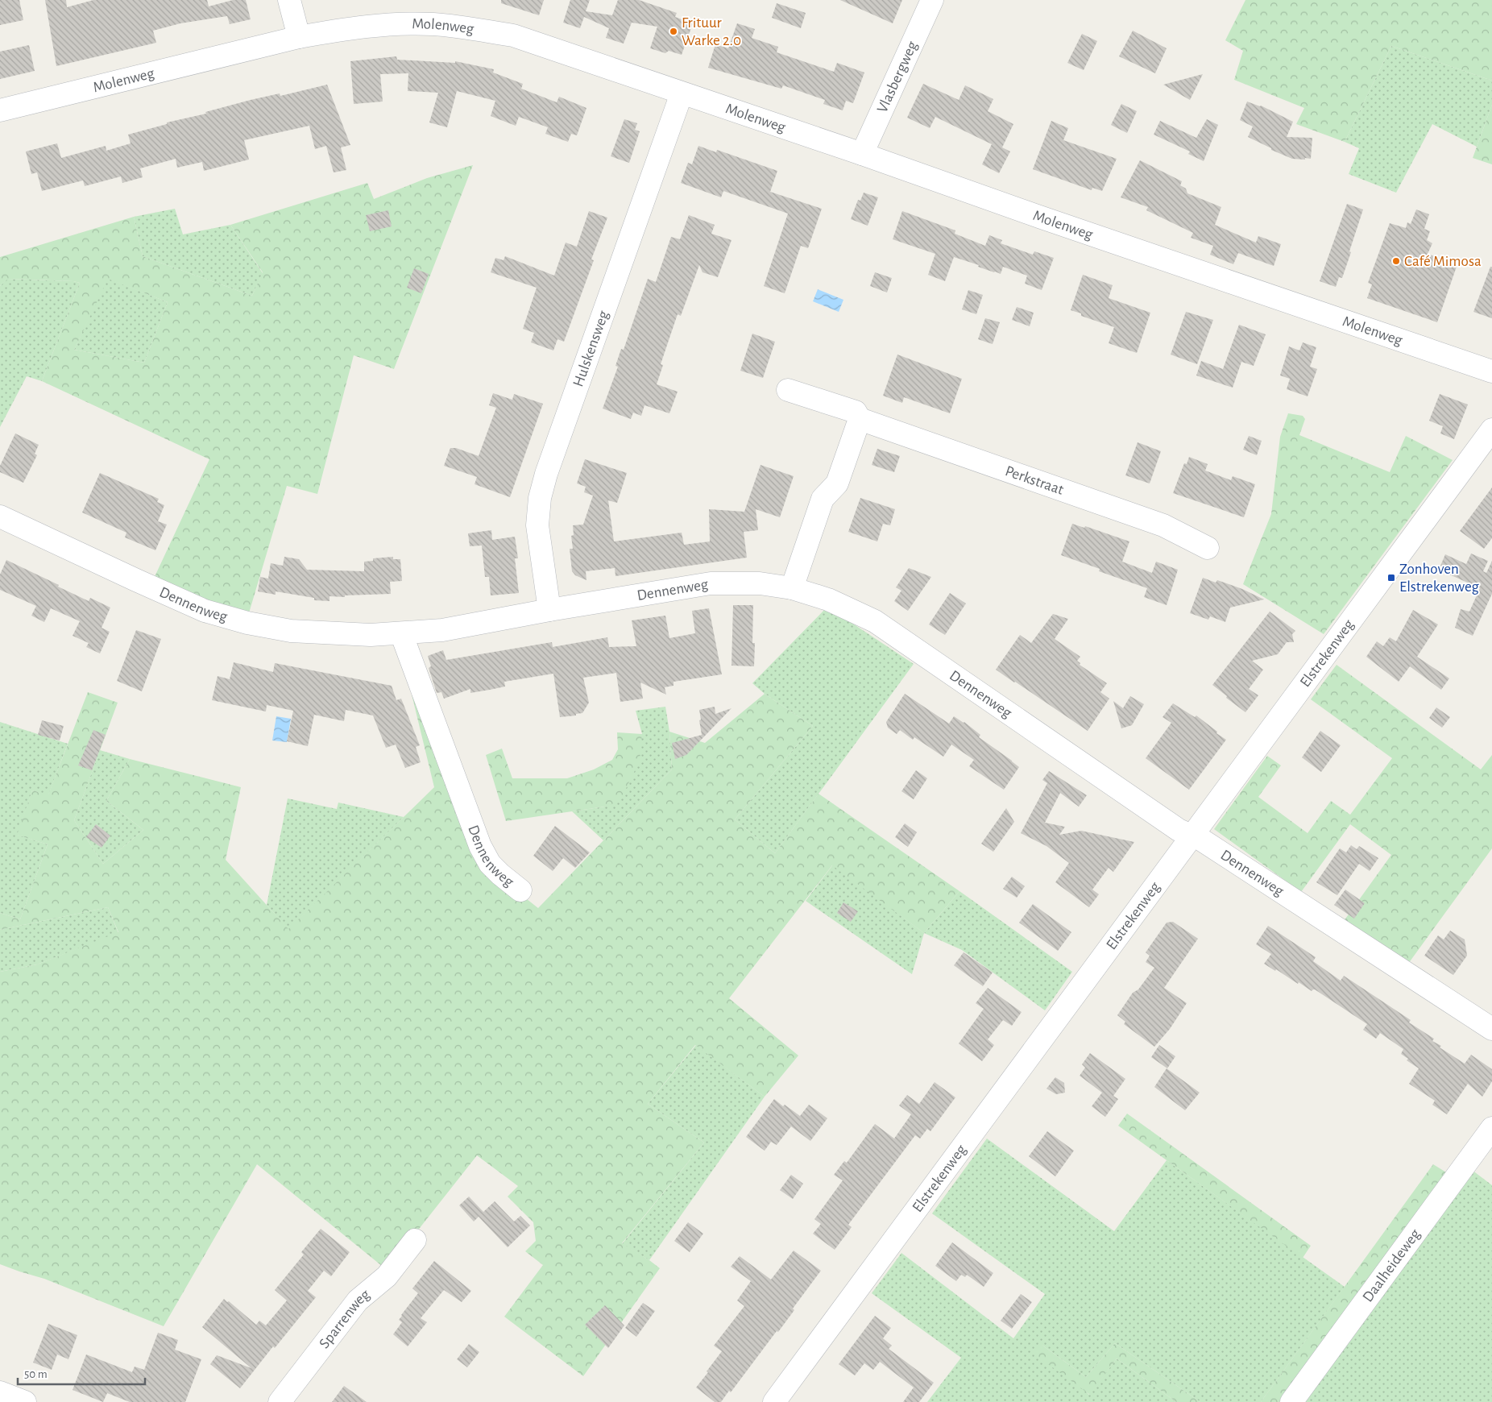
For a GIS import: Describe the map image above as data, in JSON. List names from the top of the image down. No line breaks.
{"streets":{"street":["Molenweg","Vlasbergweg","Hulskensweg","Perkstraat","Dennenweg","Elstrekenweg","Daalheideweg","Sparrenweg"]},"crossings":[["Molenweg","Vlasbergweg"],["Molenweg","Hulskensweg"],["Hulskensweg","Dennenweg"],["Dennenweg","Elstrekenweg"]],"places":{"other":["Frituur Warke 2.0","Café Mimosa"],"transit":["Zonhoven Elstrekenweg"]},"scale_bar":"50 m"}
